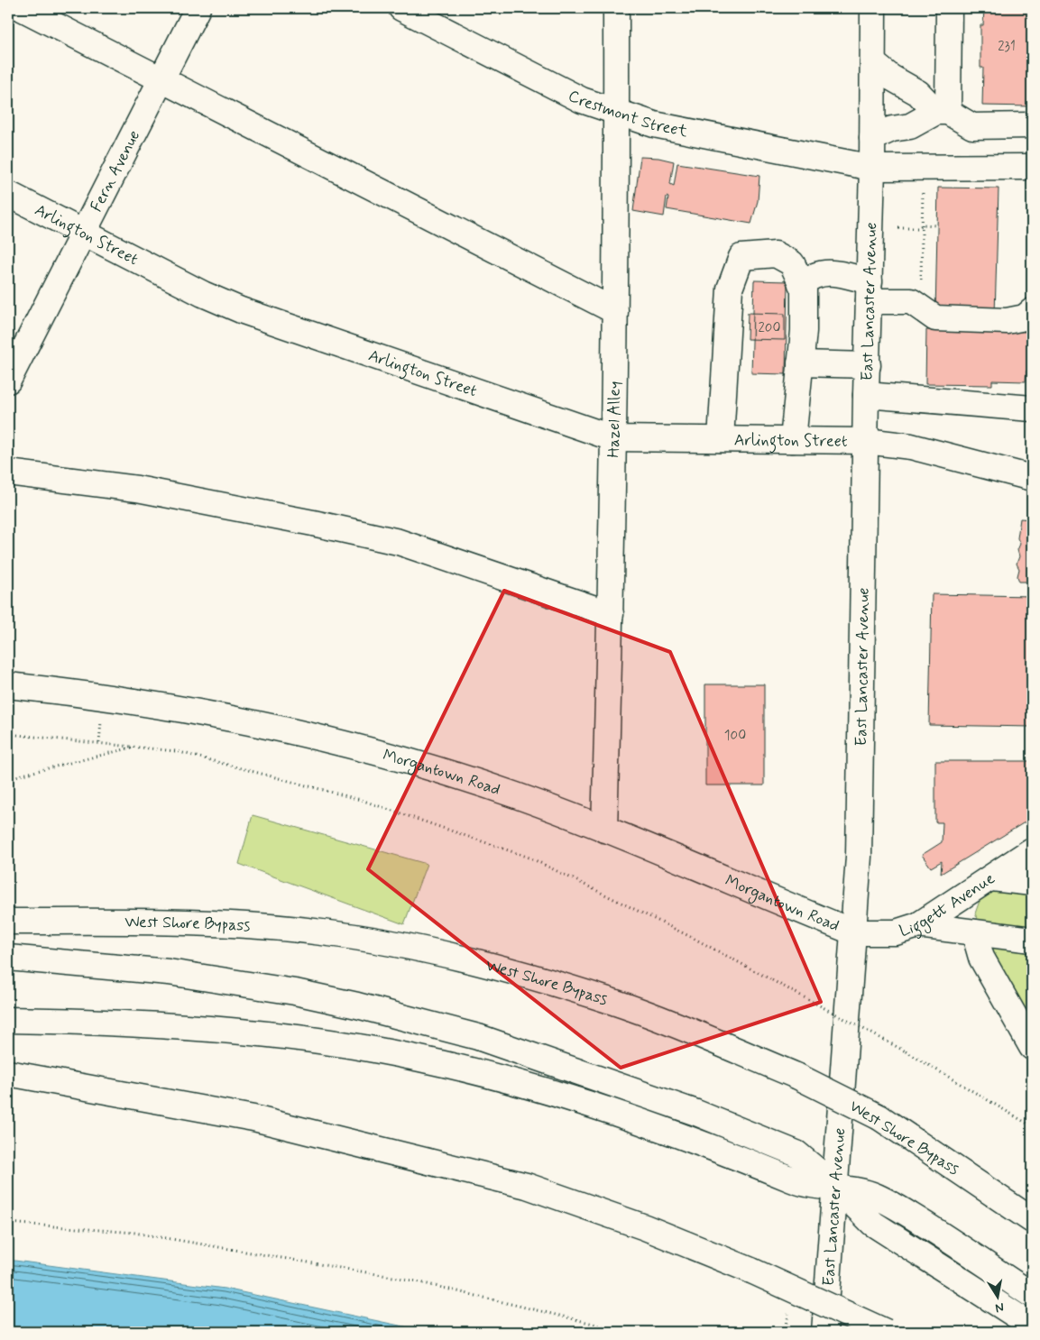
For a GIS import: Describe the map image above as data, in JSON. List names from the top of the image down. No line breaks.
{"streets":{"main road":["Crestmont Street","Fern Avenue","Arlington Street","East Lancaster Avenue","Hazel Alley","Morgantown Road","Liggett Avenue","West Shore Bypass"]},"crossings":[["Crestmont Street","East Lancaster Avenue"],["Crestmont Street","Hazel Alley"],["Fern Avenue","Arlington Street"],["Arlington Street","East Lancaster Avenue"],["Arlington Street","Hazel Alley"],["East Lancaster Avenue","Morgantown Road"],["East Lancaster Avenue","Liggett Avenue"],["Hazel Alley","Morgantown Road"],["Morgantown Road","Liggett Avenue"]],"house_numbers":["231","200","100"],"north":"bottom"}
